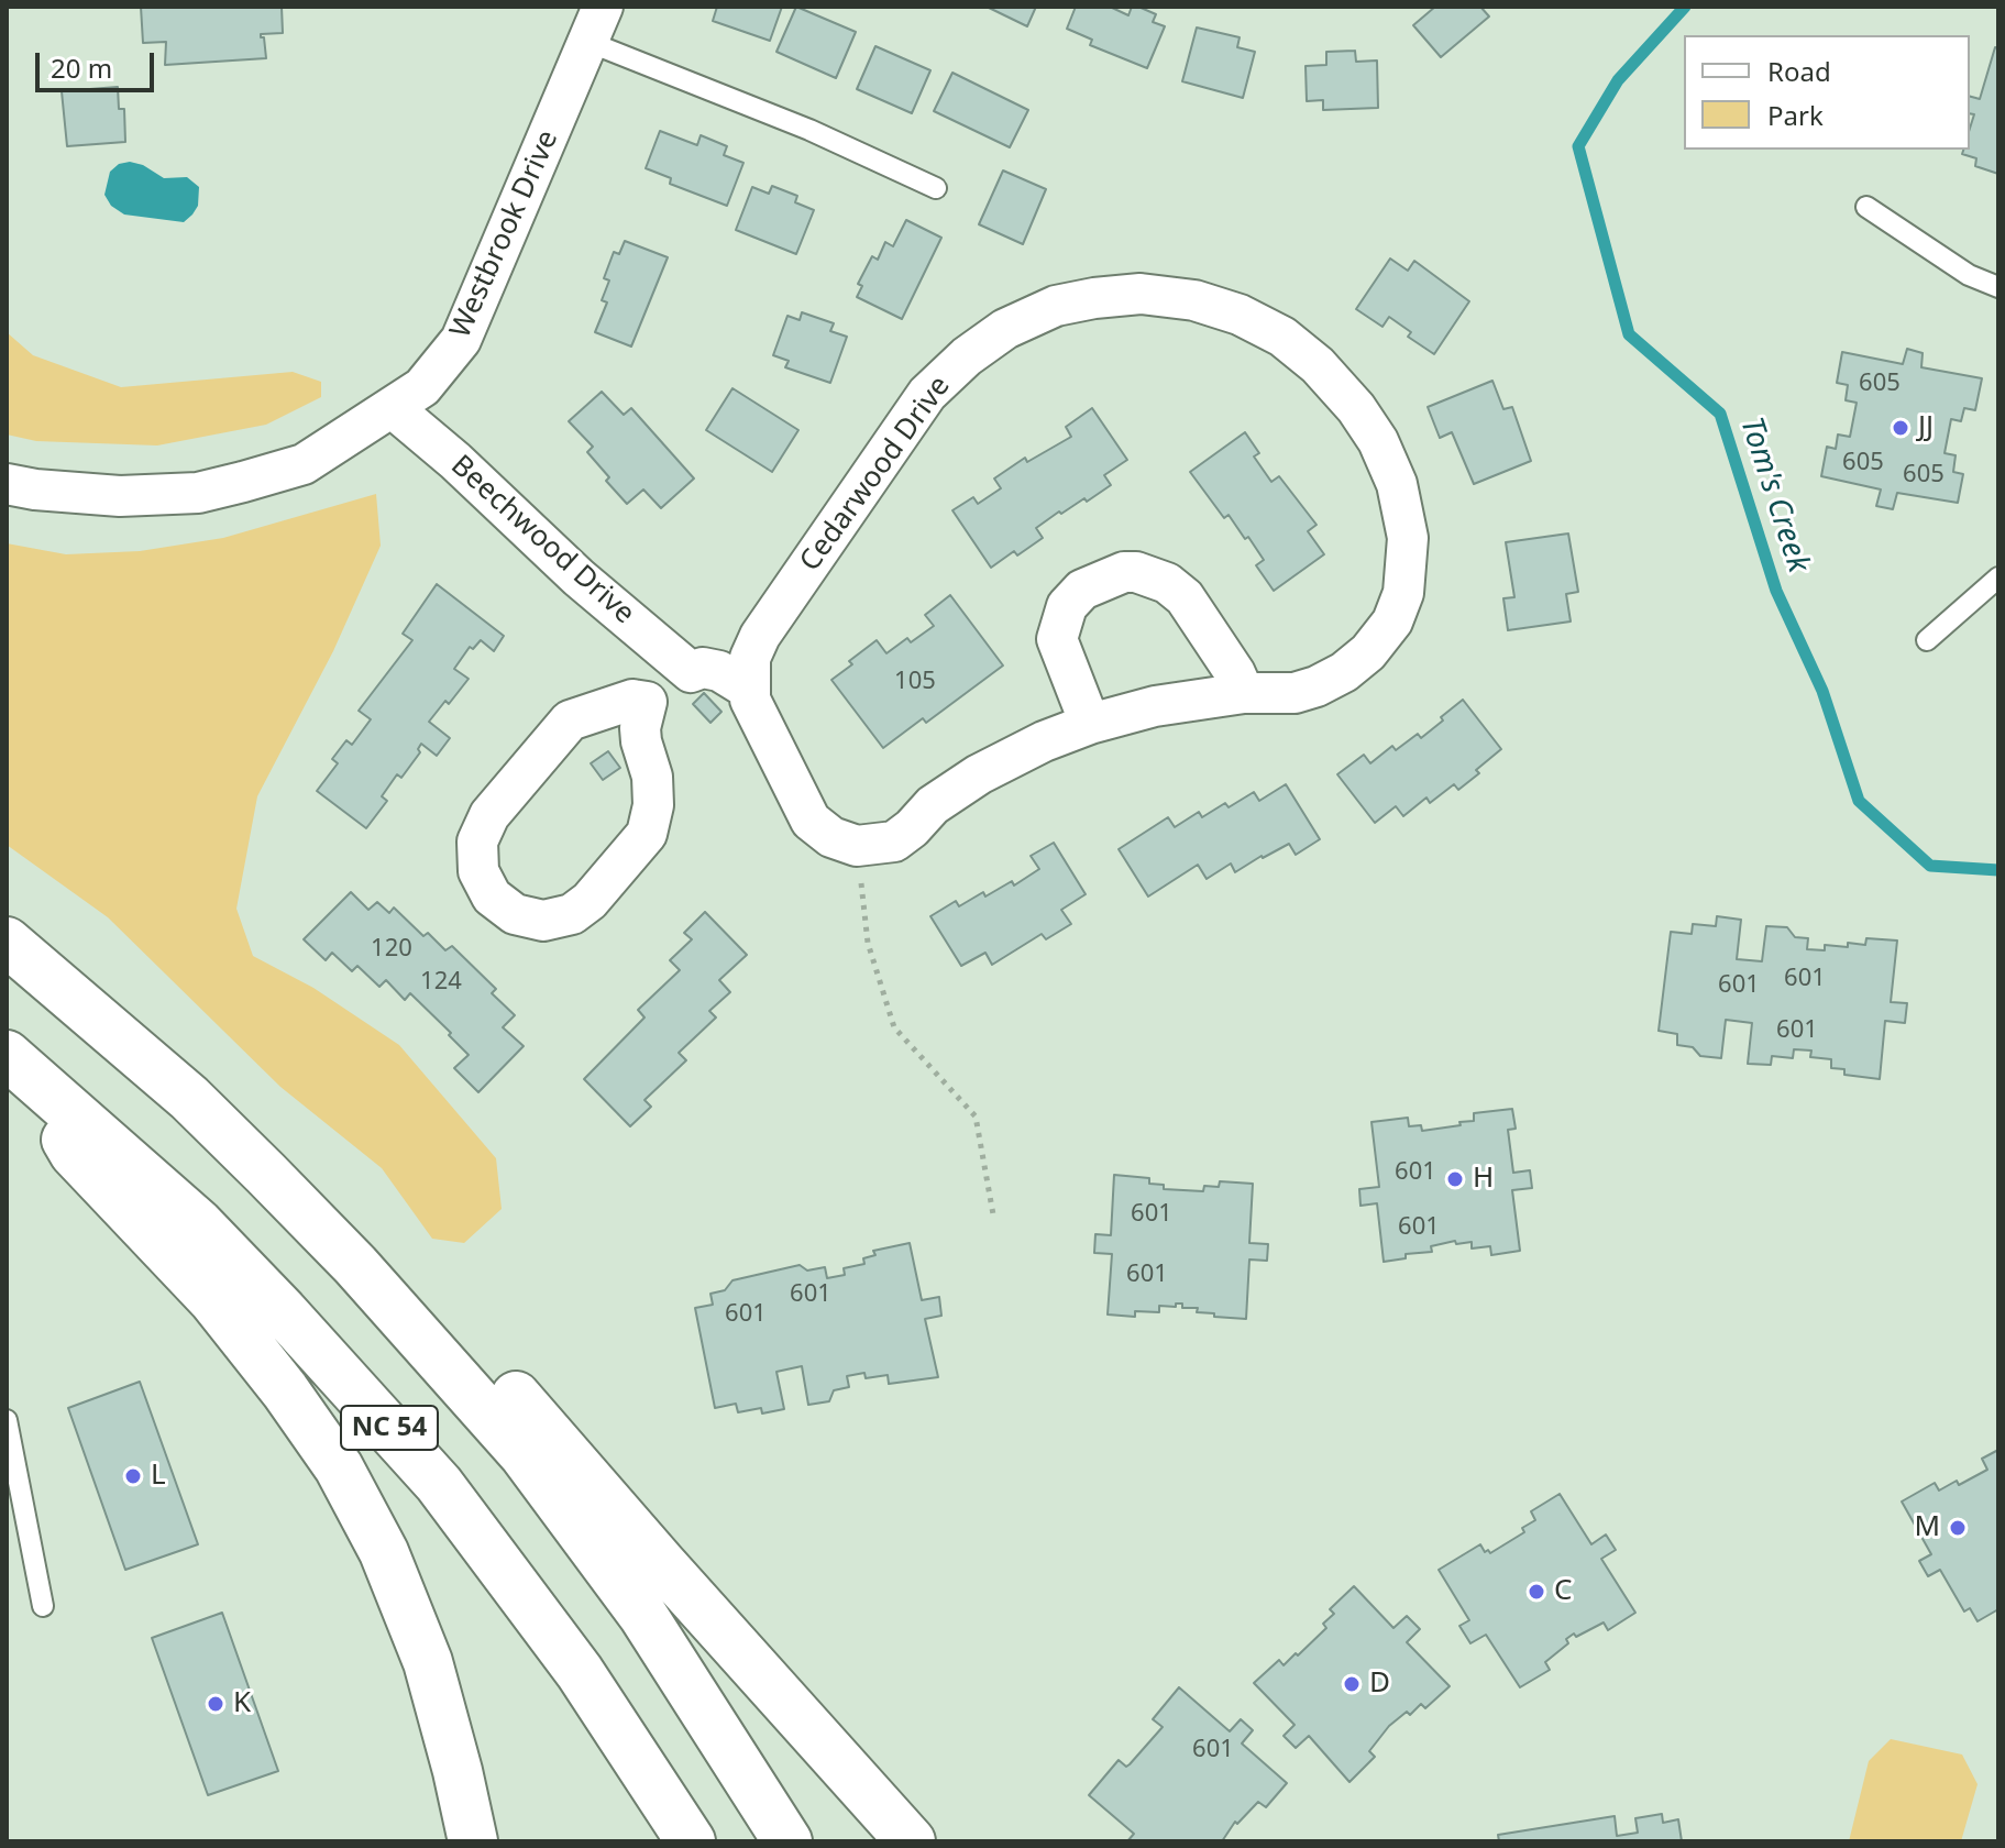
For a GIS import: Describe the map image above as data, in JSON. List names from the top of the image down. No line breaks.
{"streets":{"highway":["NC 54"],"street":["Westbrook Drive","Cedarwood Drive","Beechwood Drive"]},"crossings":[["Westbrook Drive","Beechwood Drive"]],"water":["Tom's Creek"],"places":["JJ","H","L","M","C","D","K"],"house_numbers":["605","605","605","105","120","601","124","601","601","601","601","601","601","601","601","601"],"legend":["Road","Park"],"scale_bar":"20 m"}
